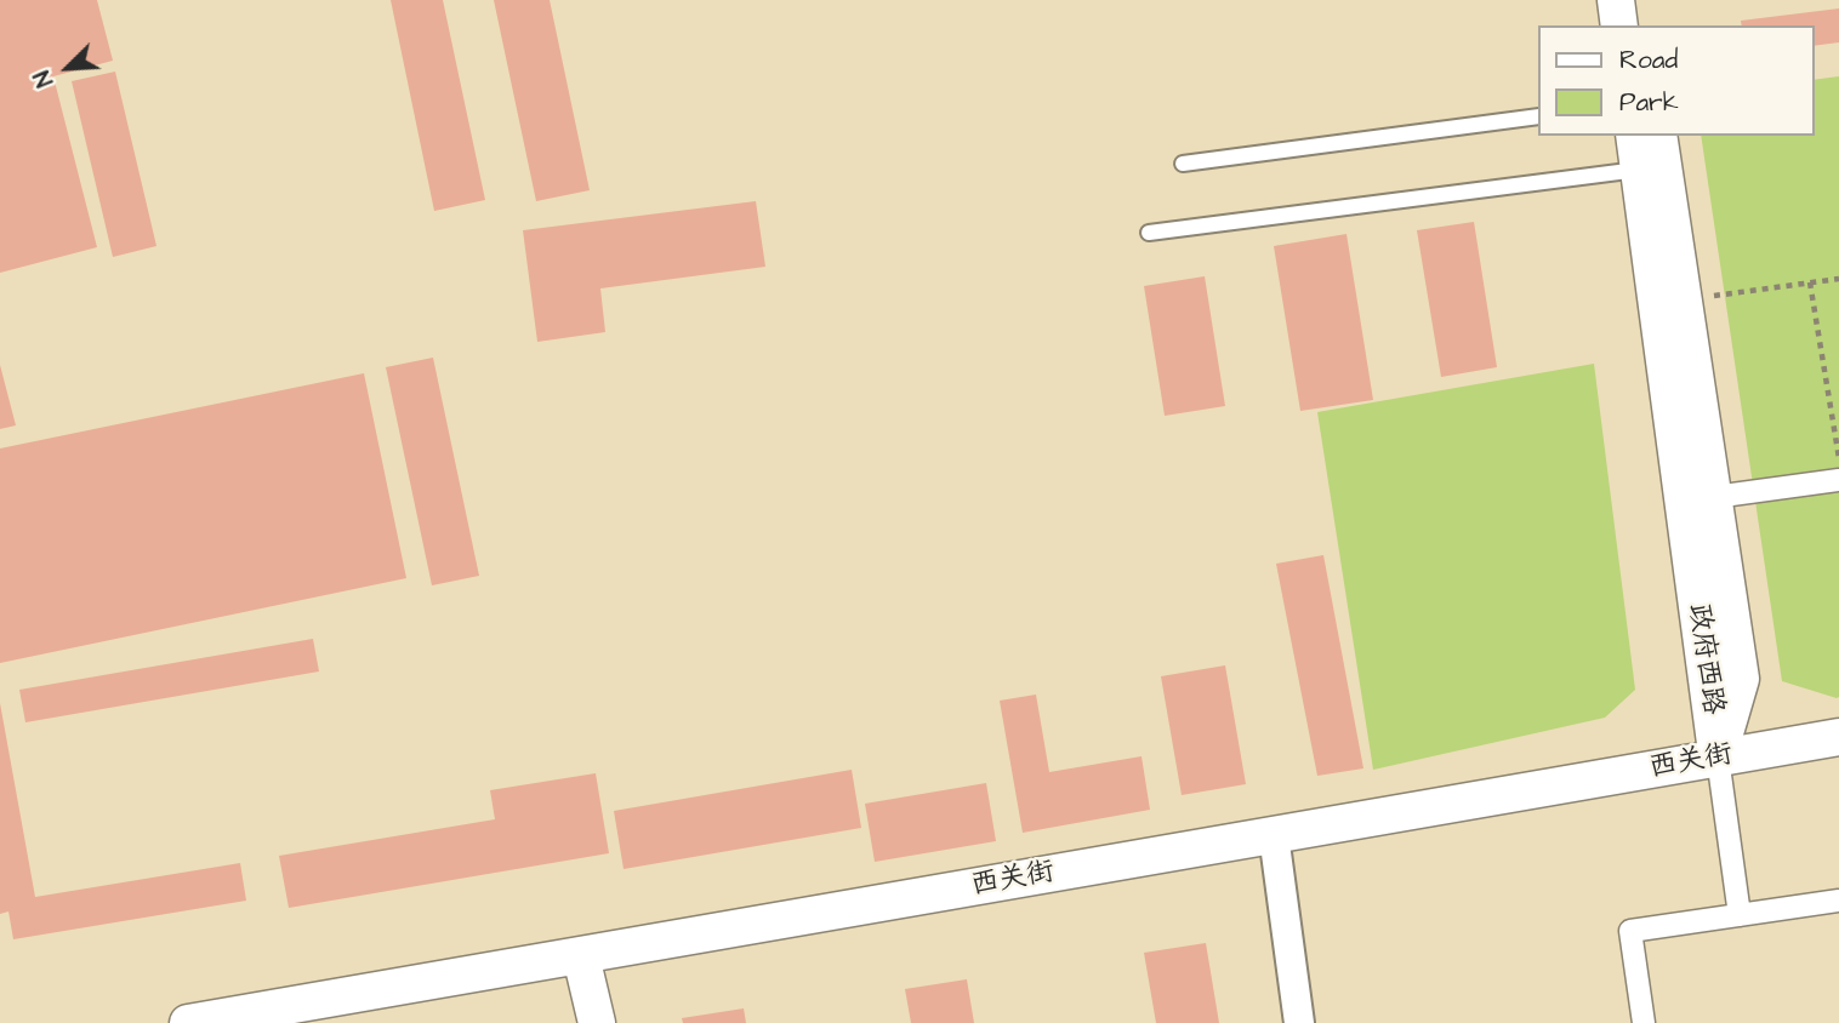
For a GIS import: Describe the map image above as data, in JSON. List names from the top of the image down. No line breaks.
{"streets":{"street":["政府西路","西关街"]},"crossings":[["政府西路","西关街"]],"legend":["Road","Park"],"north":"bottom left"}
